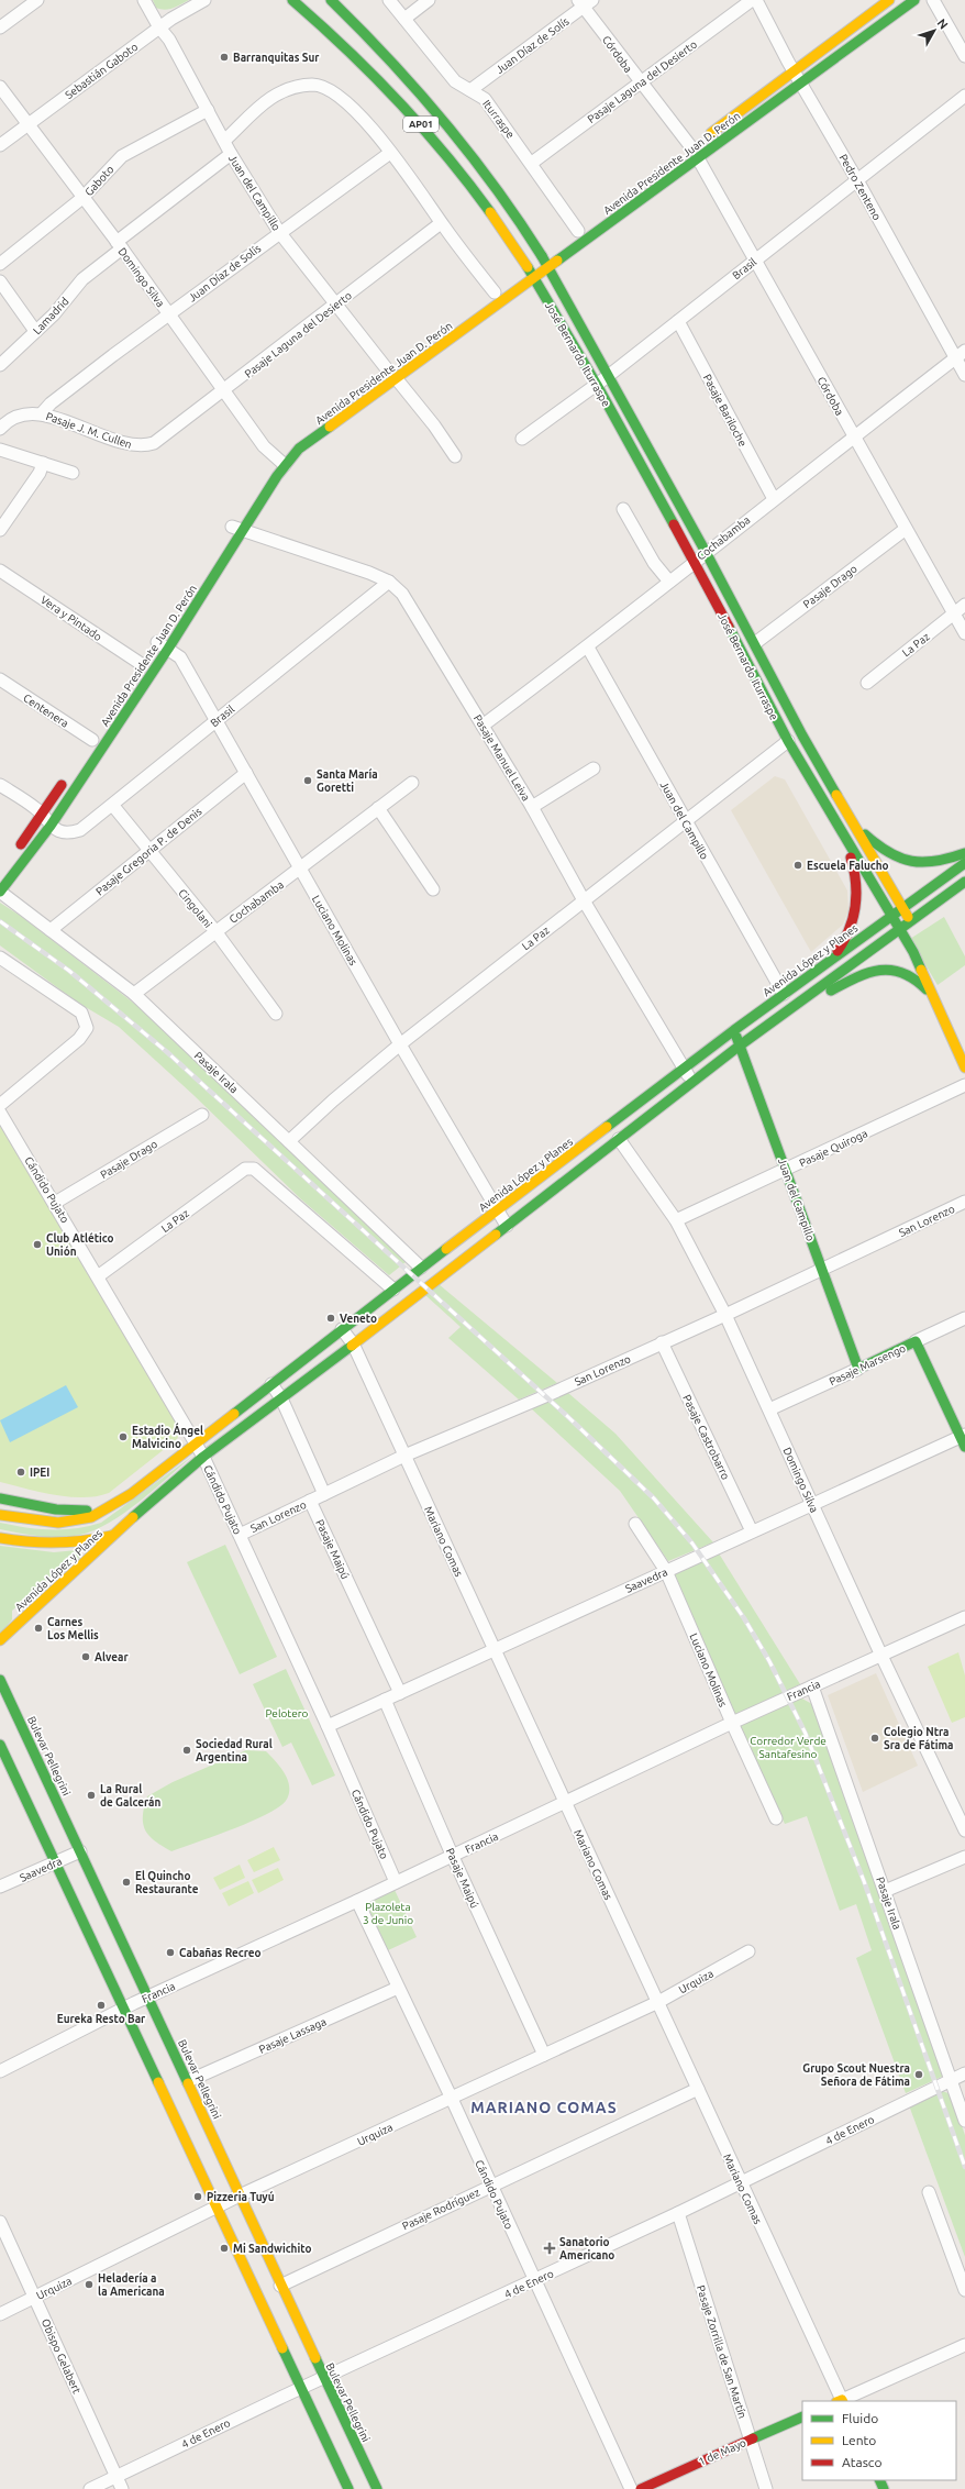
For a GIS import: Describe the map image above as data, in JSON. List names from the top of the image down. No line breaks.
{"streets":{"main road":["AP01","Avenida Presidente Juan D. Perón","Juan del Campillo","José Bernardo Iturraspe","Avenida López y Planes","Pasaje Marsengo","Bulevar Pellegrini","1 de Mayo"],"street":["Juan Díaz de Solís","Córdoba","Sebastián Gaboto","Pasaje Laguna del Desierto","Iturraspe","Gaboto","Pedro Zenteno","Brasil","Domingo Silva","Lamadrid","Pasaje Bariloche","Pasaje J. M. Cullen","Cochabamba","Pasaje Drago","Vera y Pintado","La Paz","Centenera","Pasaje Manuel Leiva","Pasaje Gregoria P. de Denis","Cingolani","Luciano Molinas","Pasaje Irala","Pasaje Quiroga","Cándido Pujato","San Lorenzo","Pasaje Castrobarro","Mariano Comas","Pasaje Maipú","Saavedra","Francia","Urquiza","Pasaje Lassaga","4 de Enero","Pasaje Rodríguez","Pasaje Zorrilla de San Martín","Obispo Gelabert"]},"crossings":[["Juan Díaz de Solís","Córdoba"],["Juan Díaz de Solís","Iturraspe"],["Juan Díaz de Solís","Juan del Campillo"],["Juan Díaz de Solís","Domingo Silva"],["Juan Díaz de Solís","Pasaje J. M. Cullen"],["Córdoba","Pasaje Laguna del Desierto"],["Córdoba","Avenida Presidente Juan D. Perón"],["Córdoba","Brasil"],["Córdoba","Cochabamba"],["Córdoba","Pasaje Drago"],["Córdoba","La Paz"],["Sebastián Gaboto","Juan del Campillo"],["Sebastián Gaboto","Domingo Silva"],["Pasaje Laguna del Desierto","Iturraspe"],["Pasaje Laguna del Desierto","Juan del Campillo"],["Pasaje Laguna del Desierto","Domingo Silva"],["Pasaje Laguna del Desierto","Pasaje J. M. Cullen"],["AP01","José Bernardo Iturraspe"],["Avenida Presidente Juan D. Perón","Pedro Zenteno"],["Avenida Presidente Juan D. Perón","Juan del Campillo"],["Avenida Presidente Juan D. Perón","Brasil"],["Avenida Presidente Juan D. Perón","Domingo Silva"],["Avenida Presidente Juan D. Perón","José Bernardo Iturraspe"],["Avenida Presidente Juan D. Perón","Vera y Pintado"],["Avenida Presidente Juan D. Perón","Pasaje Manuel Leiva"],["Avenida Presidente Juan D. Perón","Luciano Molinas"],["Avenida Presidente Juan D. Perón","Pasaje Irala"],["Gaboto","Juan del Campillo"],["Gaboto","Domingo Silva"],["Pedro Zenteno","Brasil"],["Pedro Zenteno","Cochabamba"],["Juan del Campillo","Lamadrid"],["Juan del Campillo","Cochabamba"],["Juan del Campillo","La Paz"],["Juan del Campillo","Avenida López y Planes"],["Juan del Campillo","Pasaje Quiroga"],["Juan del Campillo","San Lorenzo"],["Juan del Campillo","Pasaje Marsengo"],["Brasil","José Bernardo Iturraspe"],["Brasil","Pasaje Bariloche"],["Brasil","Pasaje Manuel Leiva"],["Brasil","Cingolani"],["Brasil","Luciano Molinas"],["Domingo Silva","Lamadrid"],["Domingo Silva","Avenida López y Planes"],["Domingo Silva","Pasaje Quiroga"],["Domingo Silva","San Lorenzo"],["Domingo Silva","Pasaje Marsengo"],["Domingo Silva","Saavedra"],["Domingo Silva","Francia"],["José Bernardo Iturraspe","Cochabamba"],["José Bernardo Iturraspe","Pasaje Drago"],["José Bernardo Iturraspe","La Paz"],["José Bernardo Iturraspe","Avenida López y Planes"],["Pasaje Bariloche","Cochabamba"],["Cochabamba","Pasaje Manuel Leiva"],["Cochabamba","Cingolani"],["Cochabamba","Luciano Molinas"],["Cochabamba","Pasaje Irala"],["Pasaje Drago","Cándido Pujato"],["La Paz","Pasaje Manuel Leiva"],["La Paz","Luciano Molinas"],["La Paz","Avenida López y Planes"],["La Paz","Pasaje Irala"],["La Paz","Cándido Pujato"],["Pasaje Manuel Leiva","Avenida López y Planes"],["Pasaje Gregoria P. de Denis","Cingolani"],["Pasaje Gregoria P. de Denis","Luciano Molinas"],["Pasaje Gregoria P. de Denis","Pasaje Irala"],["Luciano Molinas","Avenida López y Planes"],["Luciano Molinas","Saavedra"],["Luciano Molinas","Francia"],["Avenida López y Planes","Pasaje Irala"],["Avenida López y Planes","Cándido Pujato"],["Avenida López y Planes","Mariano Comas"],["Pasaje Irala","Francia"],["Pasaje Irala","4 de Enero"],["Cándido Pujato","San Lorenzo"],["Cándido Pujato","Saavedra"],["Cándido Pujato","Francia"],["Cándido Pujato","Urquiza"],["Cándido Pujato","Pasaje Lassaga"],["Cándido Pujato","4 de Enero"],["Cándido Pujato","Pasaje Rodríguez"],["San Lorenzo","Pasaje Castrobarro"],["San Lorenzo","Mariano Comas"],["San Lorenzo","Pasaje Maipú"],["Pasaje Castrobarro","Saavedra"],["Mariano Comas","Saavedra"],["Mariano Comas","Francia"],["Mariano Comas","Urquiza"],["Mariano Comas","4 de Enero"],["Mariano Comas","Pasaje Rodríguez"],["Pasaje Maipú","Saavedra"],["Pasaje Maipú","Francia"],["Pasaje Maipú","Urquiza"],["Saavedra","Bulevar Pellegrini"],["Francia","Bulevar Pellegrini"],["Bulevar Pellegrini","Urquiza"],["Bulevar Pellegrini","Pasaje Lassaga"],["Bulevar Pellegrini","4 de Enero"],["Bulevar Pellegrini","Pasaje Rodríguez"],["Urquiza","Obispo Gelabert"],["4 de Enero","Pasaje Zorrilla de San Martín"],["4 de Enero","Obispo Gelabert"],["Pasaje Zorrilla de San Martín","1 de Mayo"]],"districts":["MARIANO COMAS"],"parks":["Pelotero","Corredor Verde Santafesino","Plazoleta 3 de Junio"],"places":{"other":["Barranquitas Sur","Santa María Goretti","Escuela Falucho","Club Atlético Unión","Veneto","Estadio Ángel Malvicino","IPEI","Carnes Los Mellis","Alvear","Colegio Ntra Sra de Fátima","Sociedad Rural Argentina","La Rural de Galcerán","El Quincho Restaurante","Cabañas Recreo","Eureka Resto Bar","Grupo Scout Nuestra Señora de Fátima","Pizzeria Tuyú","Mi Sandwichito","Heladería a la Americana"],"health":["Sanatorio Americano"]},"legend":["Fluido","Lento","Atasco"],"north":"top right"}
